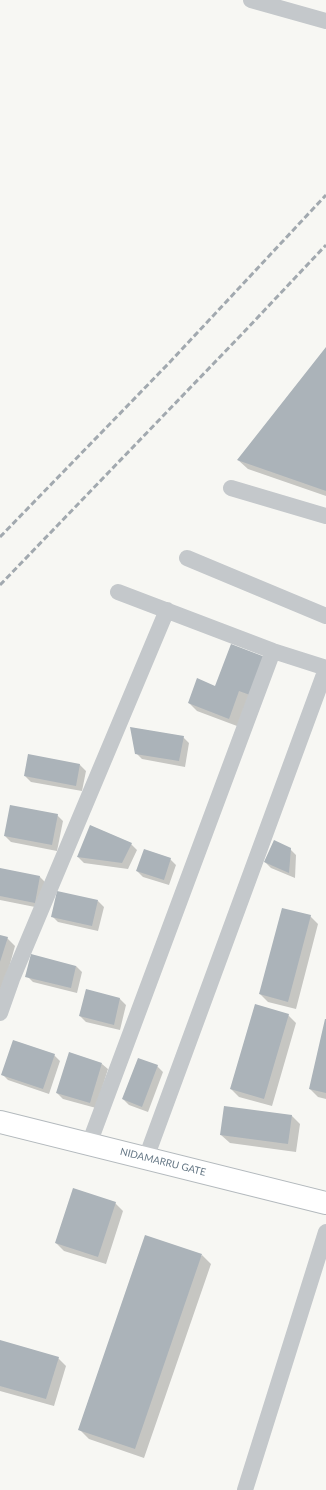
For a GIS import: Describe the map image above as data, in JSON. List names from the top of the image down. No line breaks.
{"streets":{"main road":["NIDAMARRU GATE"]}}
